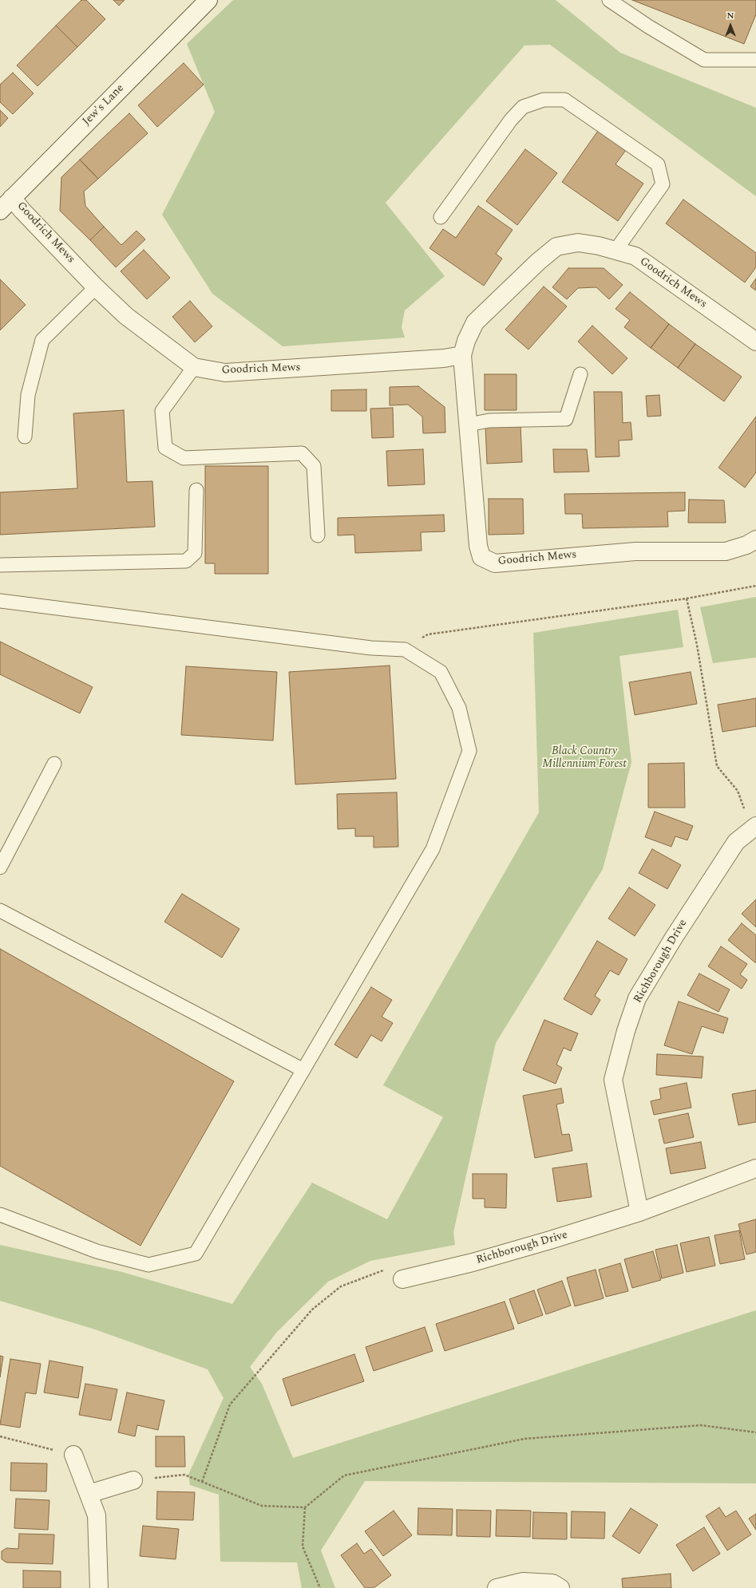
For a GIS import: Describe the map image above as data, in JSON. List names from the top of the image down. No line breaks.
{"streets":{"street":["Jew's Lane","Goodrich Mews","Richborough Drive"]},"crossings":[["Jew's Lane","Goodrich Mews"]],"parks":["Black Country Millennium Forest"],"north":"top"}
